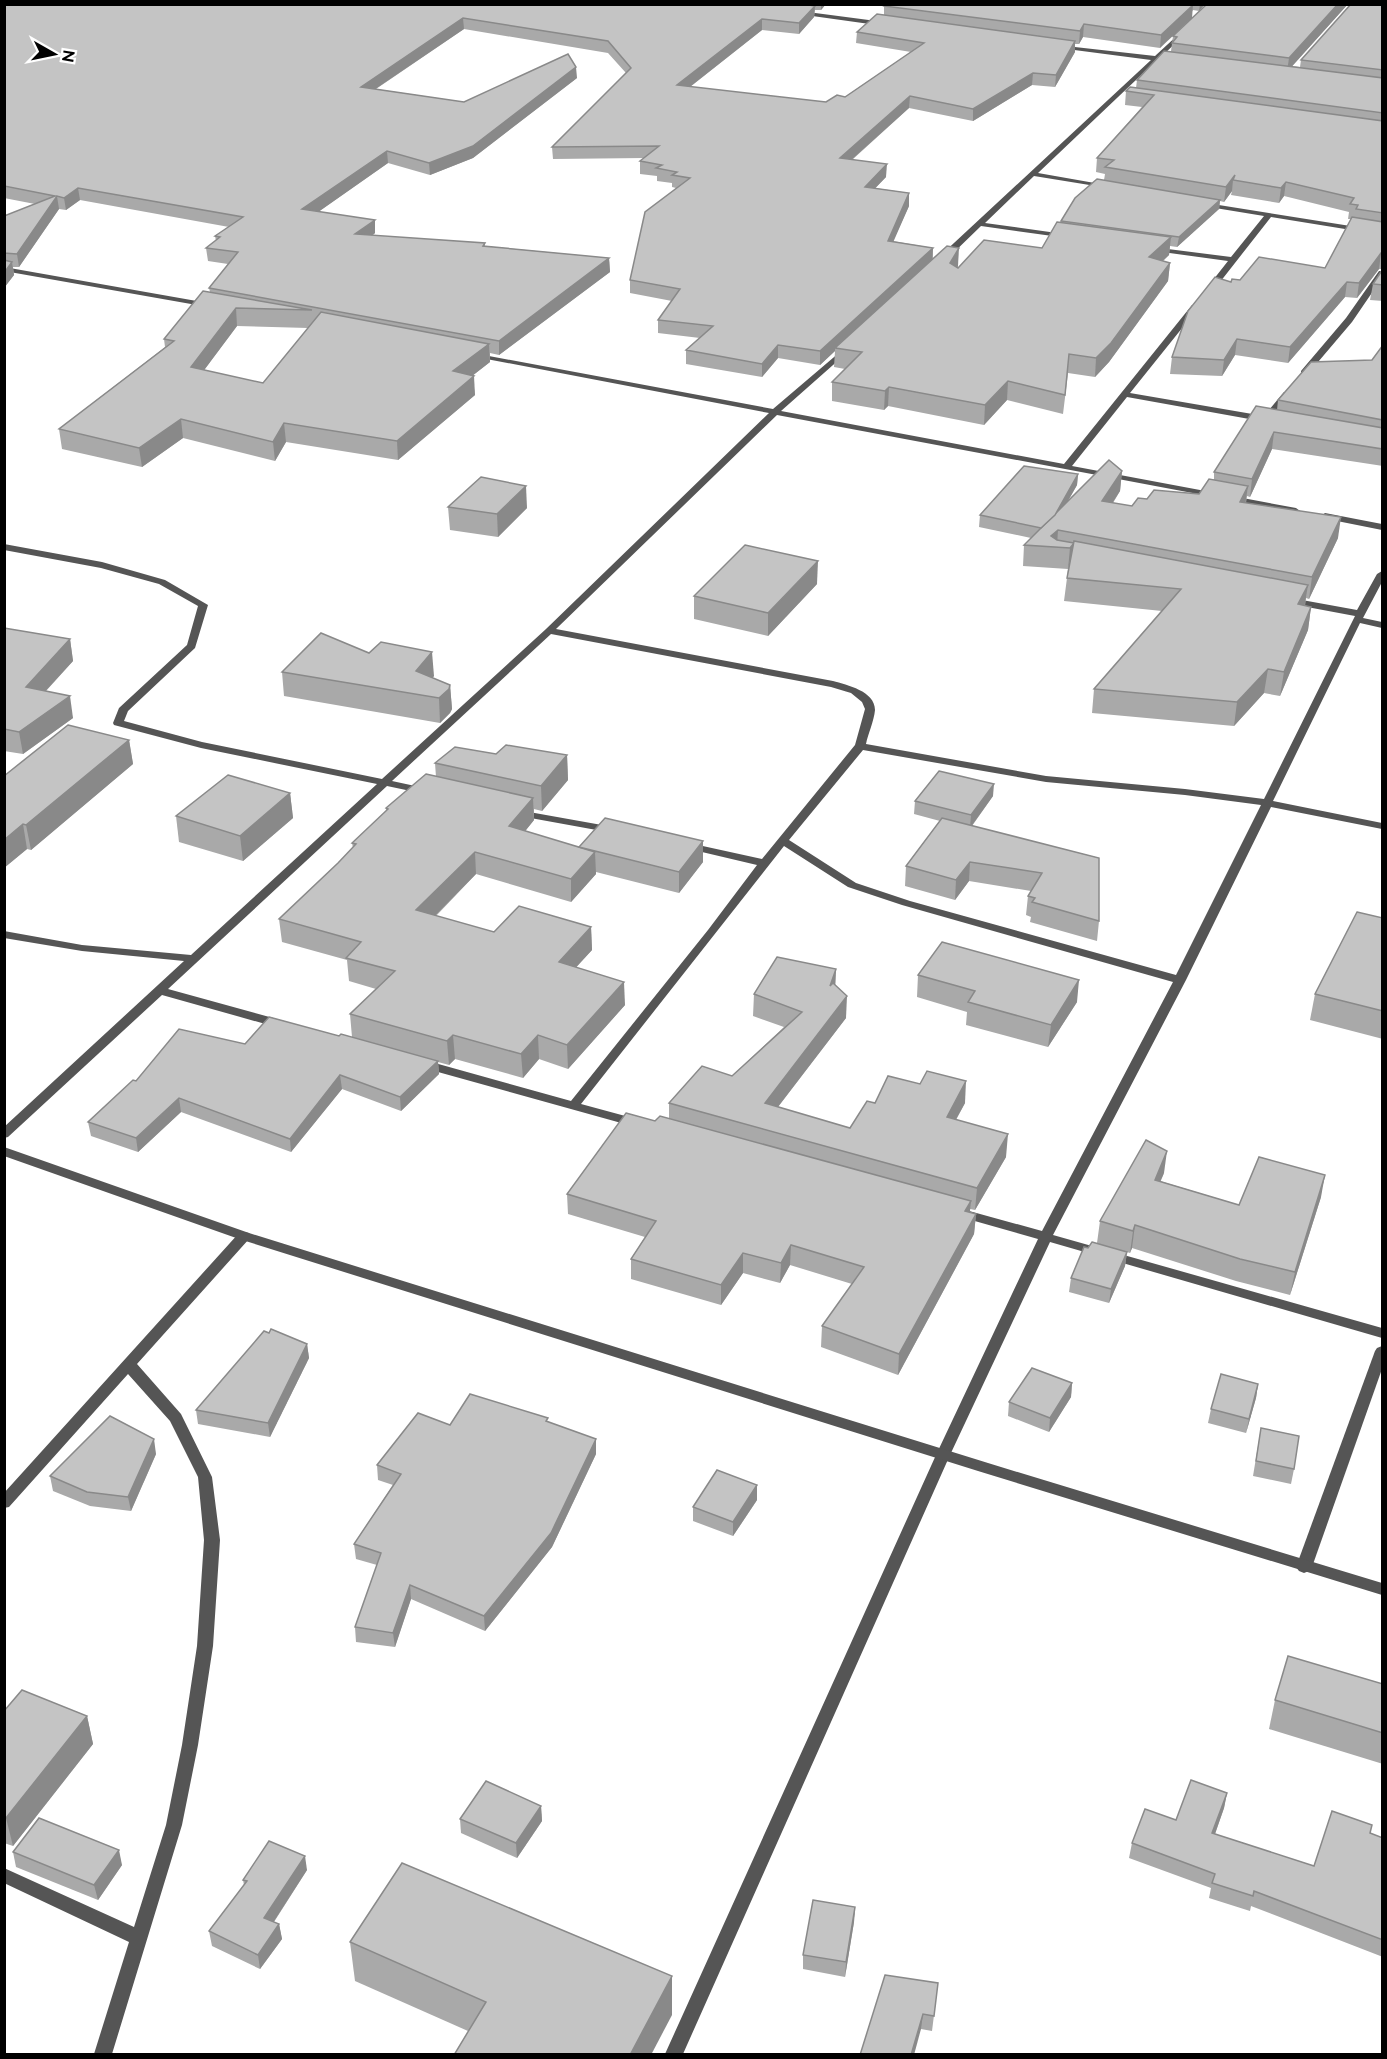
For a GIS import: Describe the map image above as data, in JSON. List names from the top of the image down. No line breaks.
{"north":"right"}
